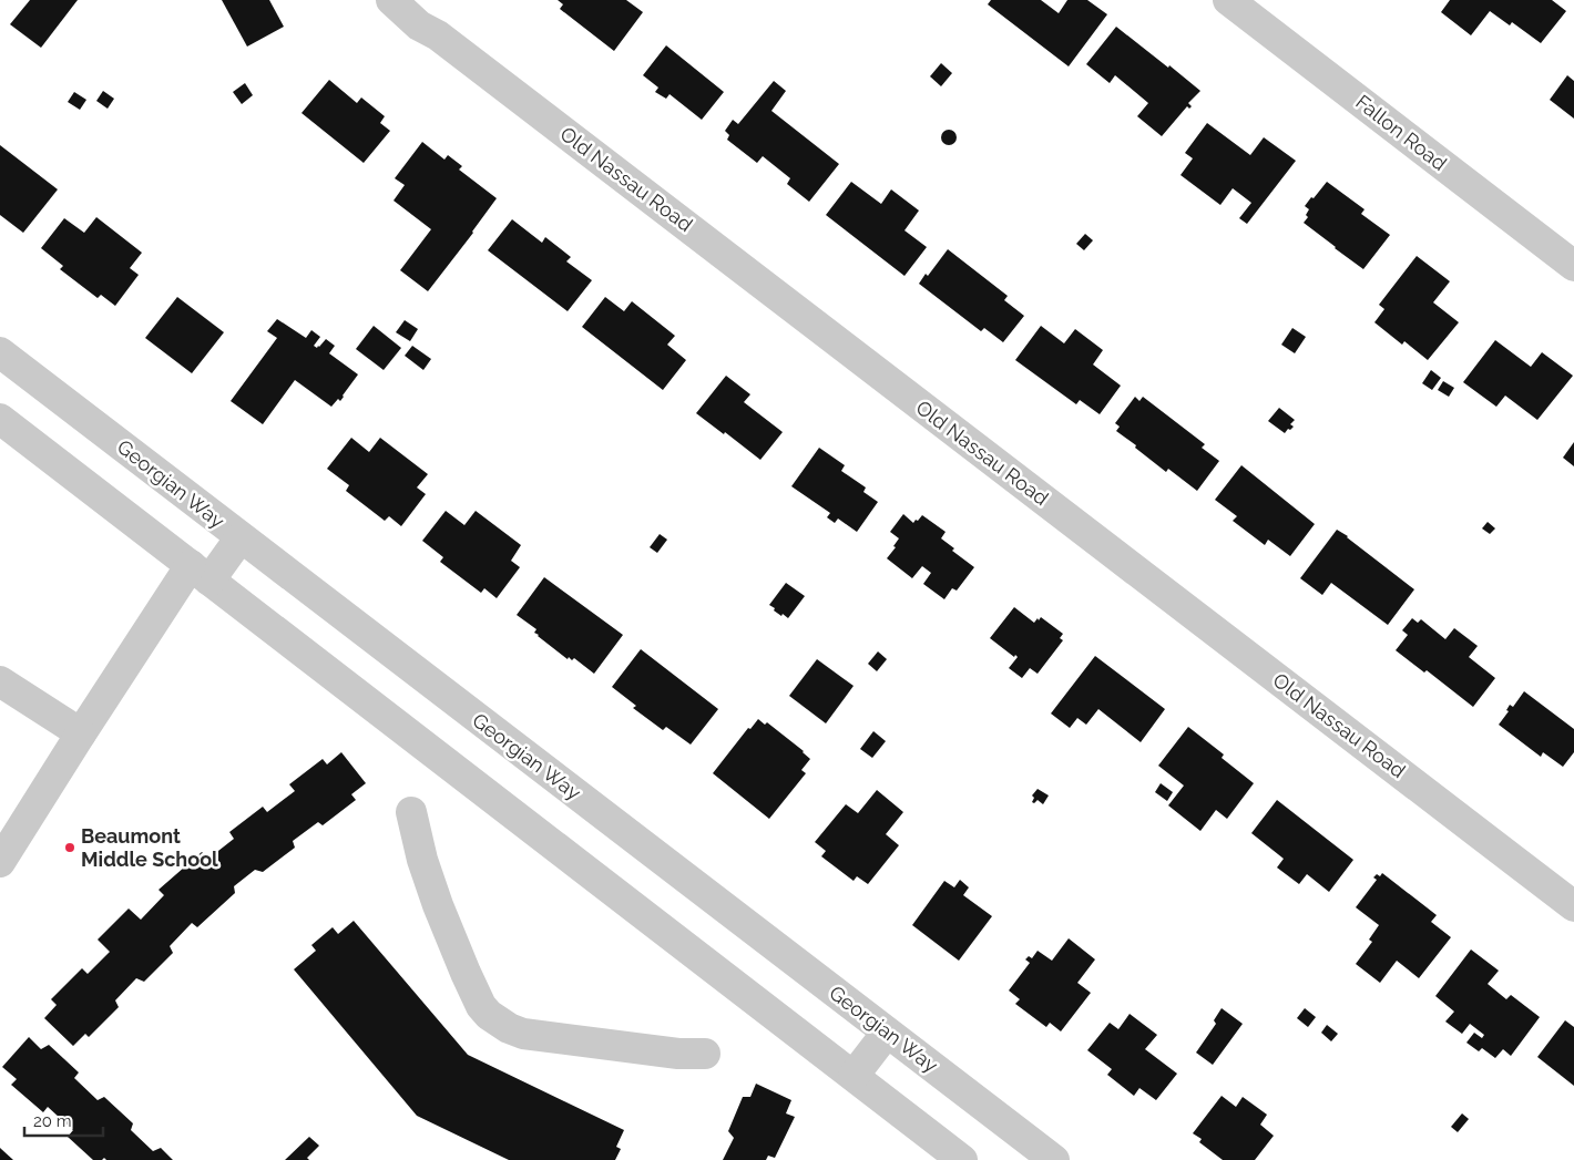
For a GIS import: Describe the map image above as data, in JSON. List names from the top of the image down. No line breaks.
{"streets":{"street":["Fallon Road","Old Nassau Road","Georgian Way"]},"places":["Beaumont Middle School"],"scale_bar":"20 m"}
